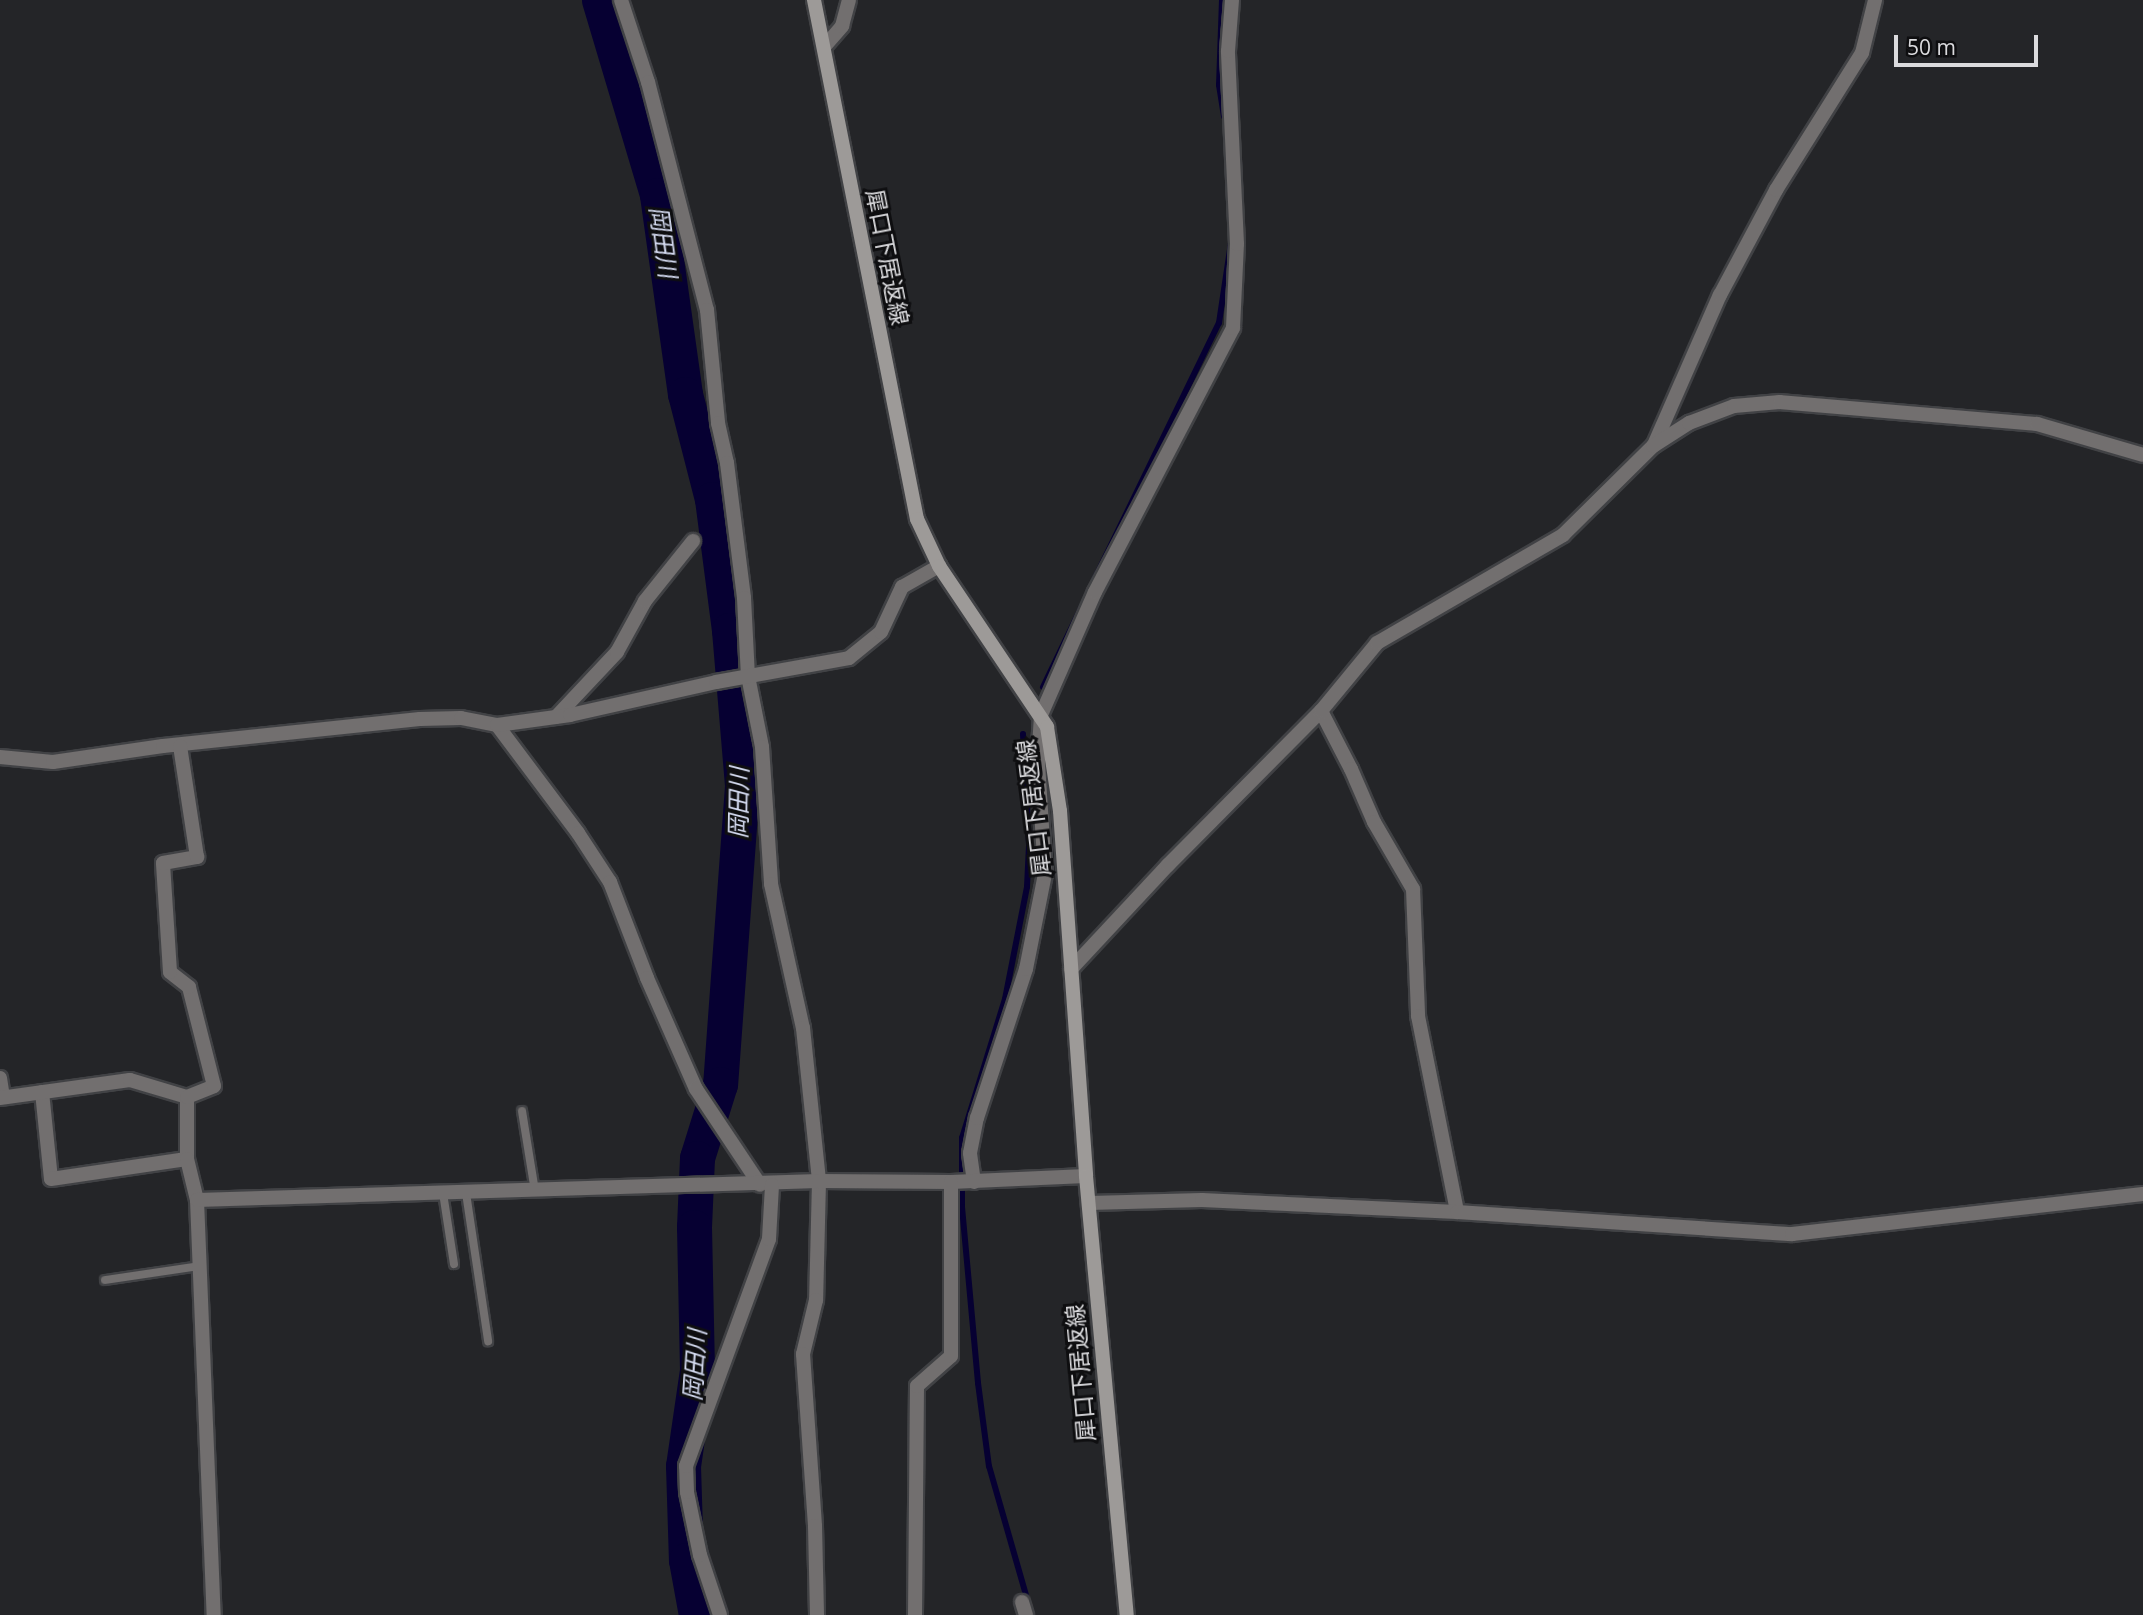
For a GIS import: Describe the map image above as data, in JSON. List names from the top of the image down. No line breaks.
{"streets":{"main road":["犀口下居返線"]},"water":["岡田川"],"scale_bar":"50 m"}
